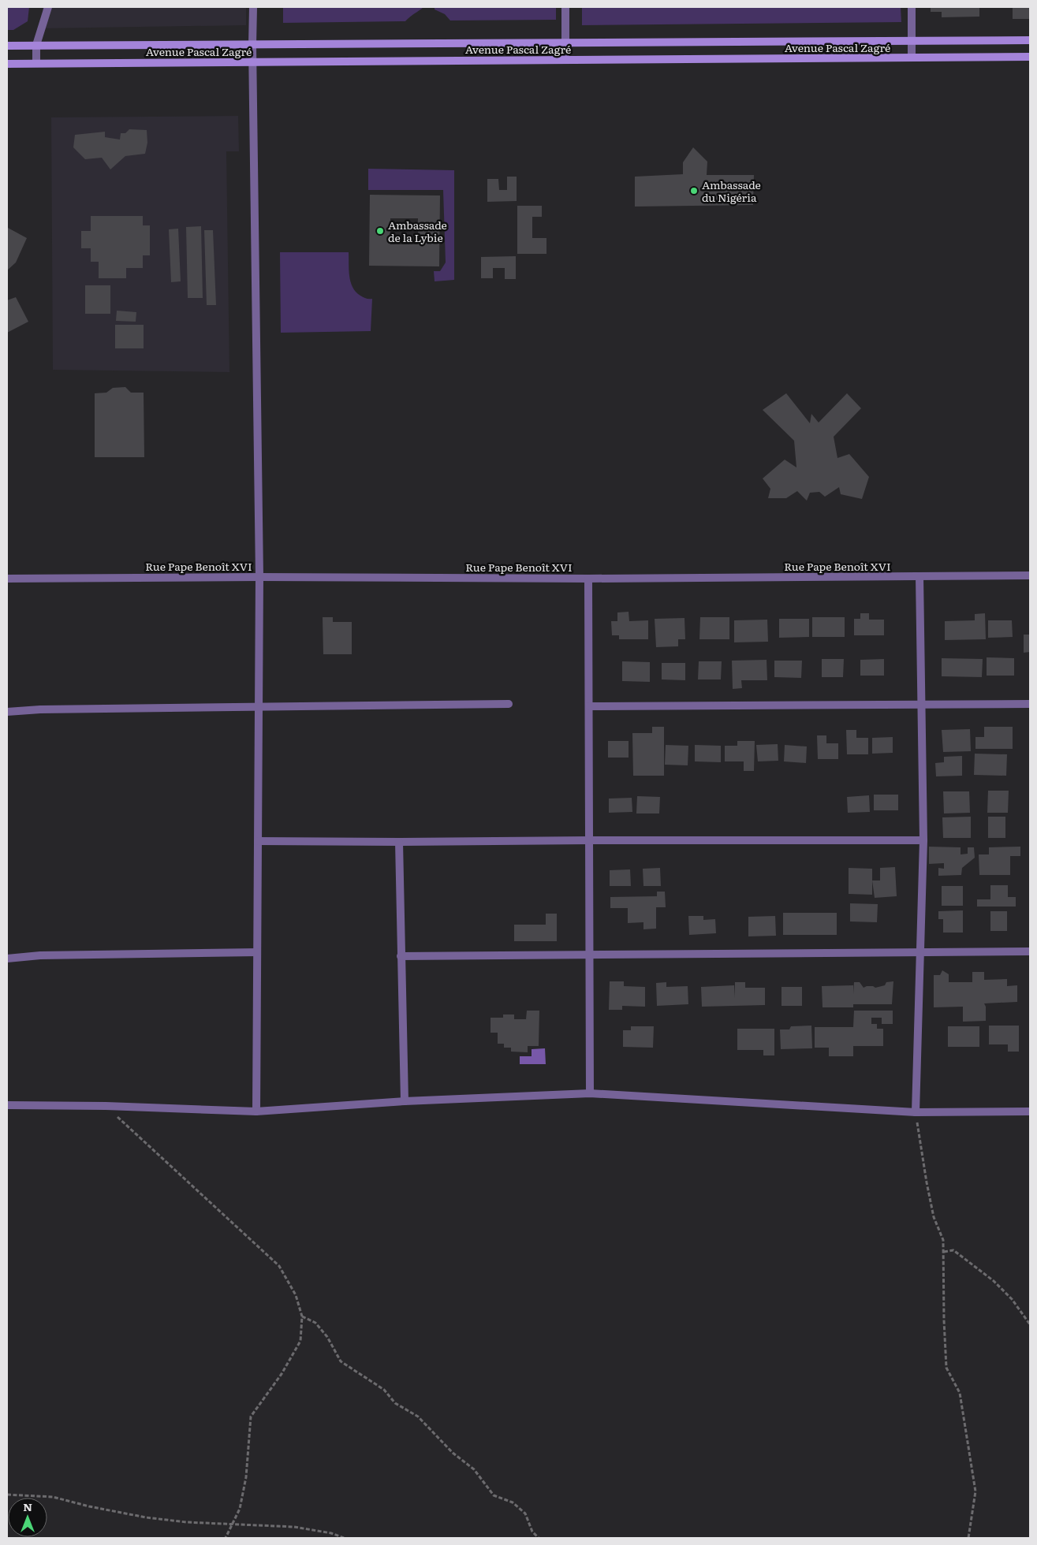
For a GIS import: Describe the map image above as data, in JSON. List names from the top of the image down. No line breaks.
{"streets":{"main road":["Avenue Pascal Zagré"],"street":["Rue Pape Benoît XVI"]},"places":["Ambassade du Nigéria","Ambassade de la Lybie"],"north":"top"}
